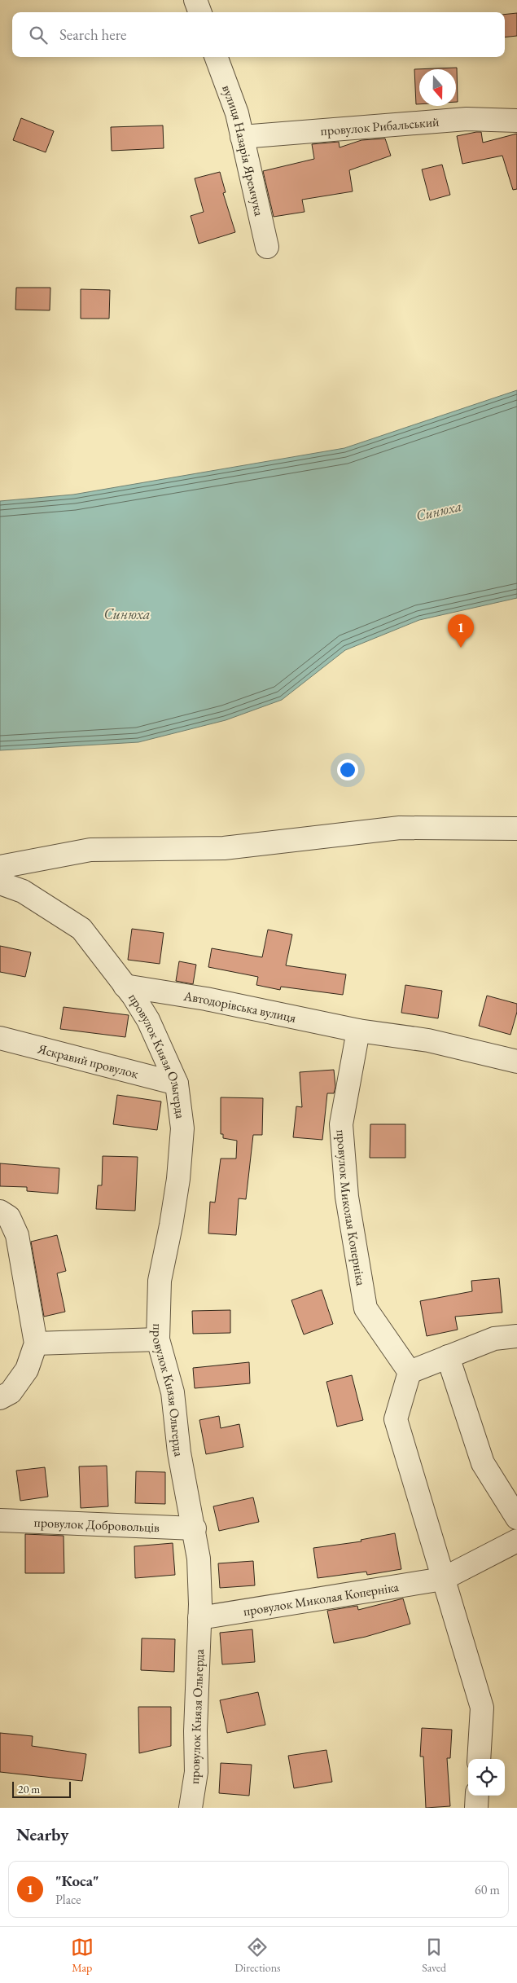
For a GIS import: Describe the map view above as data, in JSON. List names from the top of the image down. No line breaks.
{"streets":{"street":["провулок Рибальський","вулиця Назарія Яремчука","Автодорівська вулиця","провулок Князя Ольгерда","Яскравий провулок","провулок Миколая Коперніка","провулок Добровольців"]},"crossings":[["провулок Рибальський","вулиця Назарія Яремчука"],["Автодорівська вулиця","провулок Князя Ольгерда"],["Автодорівська вулиця","провулок Миколая Коперніка"],["провулок Князя Ольгерда","Яскравий провулок"],["провулок Князя Ольгерда","провулок Миколая Коперніка"],["провулок Князя Ольгерда","провулок Добровольців"]],"water":["Синюха"],"scale_bar":"20 m","north":"bottom","page":{"search":"Search here","pins":"1","scale":"20 m","heading":"Nearby","list":[{"mark":"1","name":"\"Коса\"","note":"Place","value":"60 m"}],"nav":["Map","Directions","Saved"]}}
